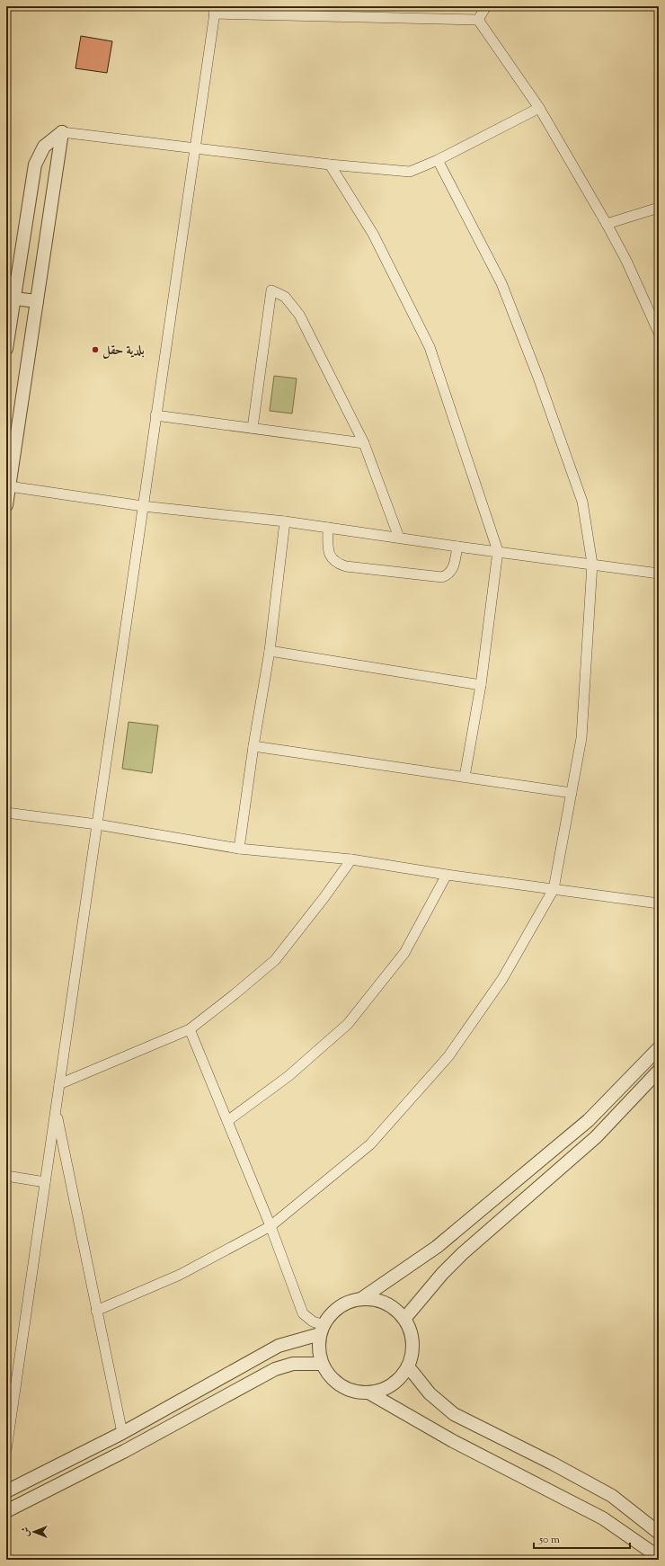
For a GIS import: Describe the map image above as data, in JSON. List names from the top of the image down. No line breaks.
{"places":["بلدية حقل"],"scale_bar":"50 m","north":"left"}
